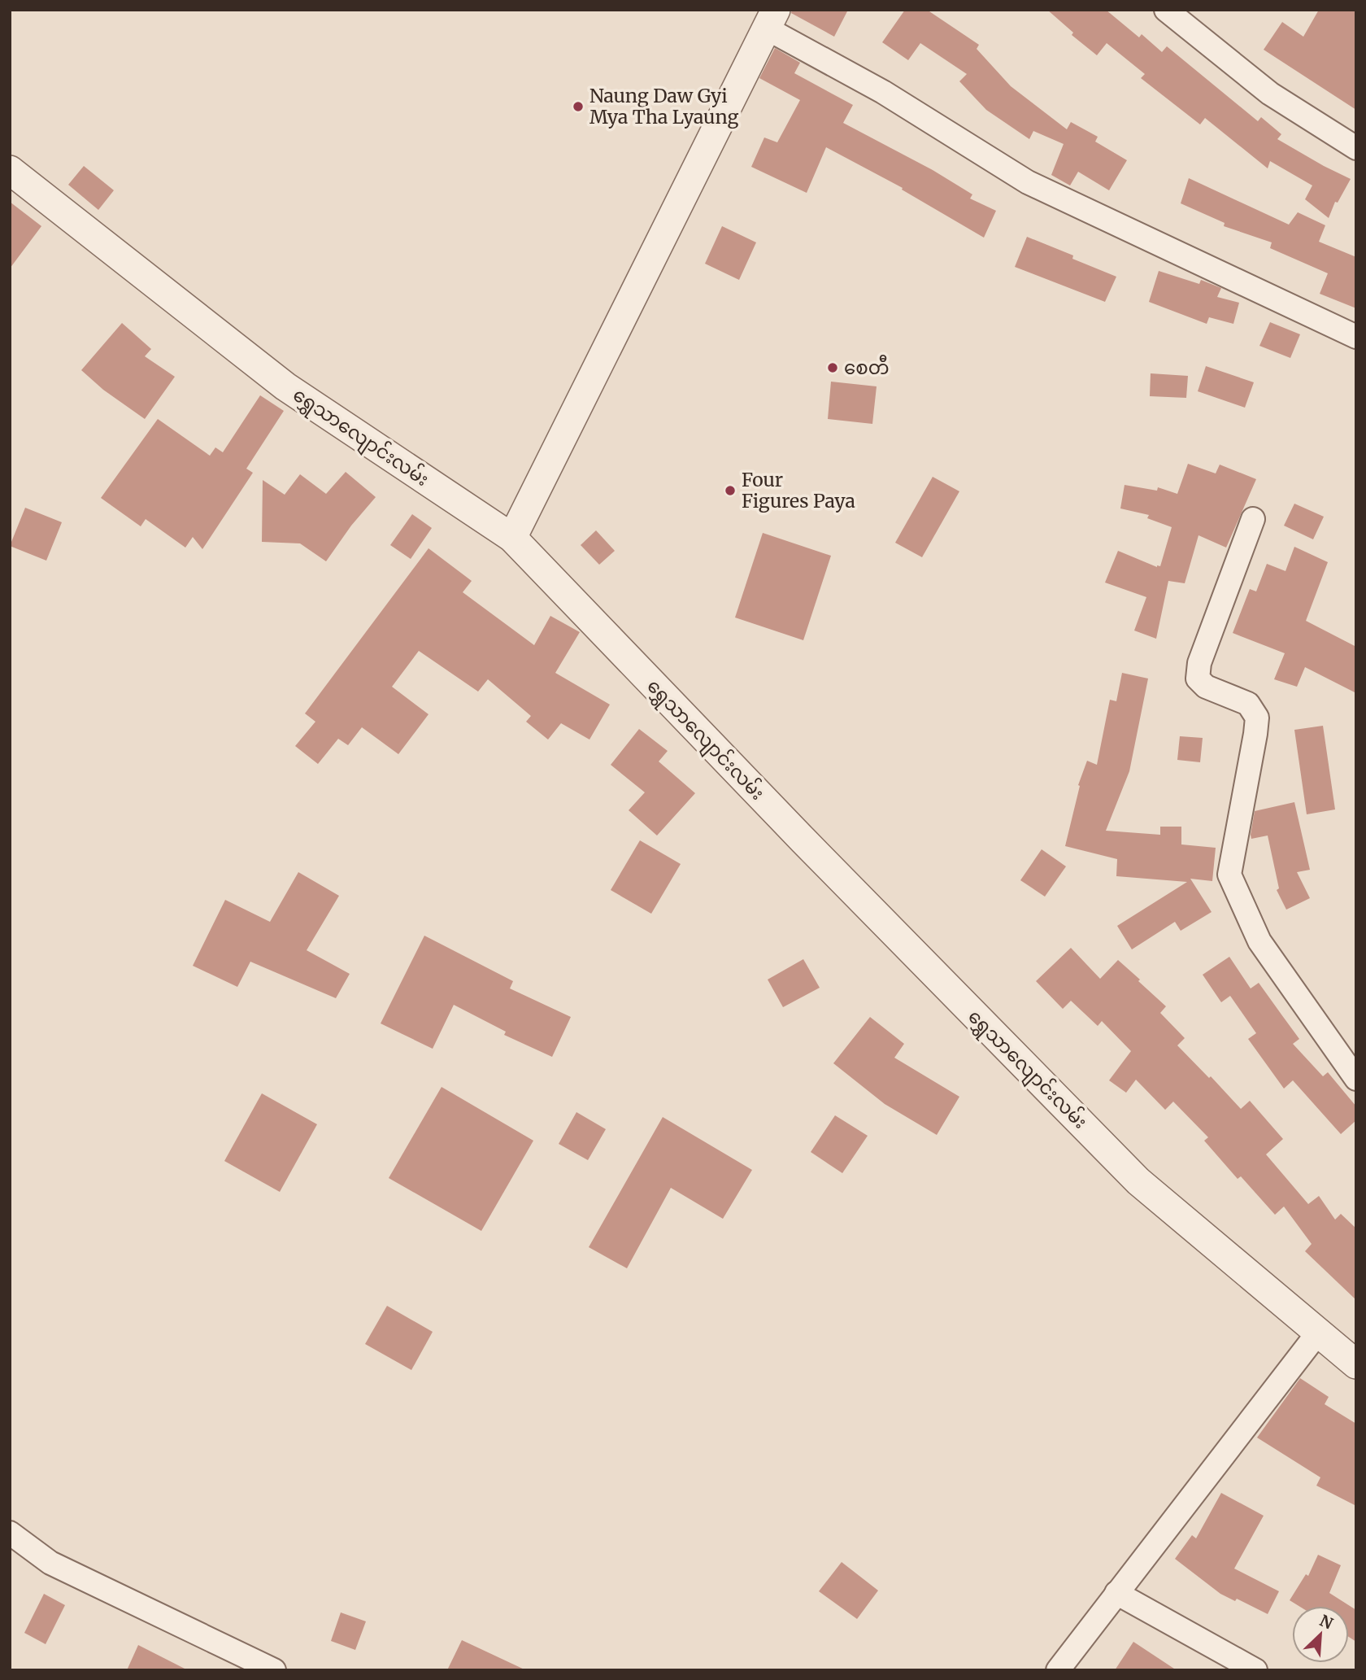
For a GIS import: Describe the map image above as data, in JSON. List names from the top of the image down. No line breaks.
{"streets":{"street":["ရွှေသာလျောင်းလမ်း"]},"places":["Naung Daw Gyi Mya Tha Lyaung","စေတီ","Four Figures Paya"],"north":"top right"}
